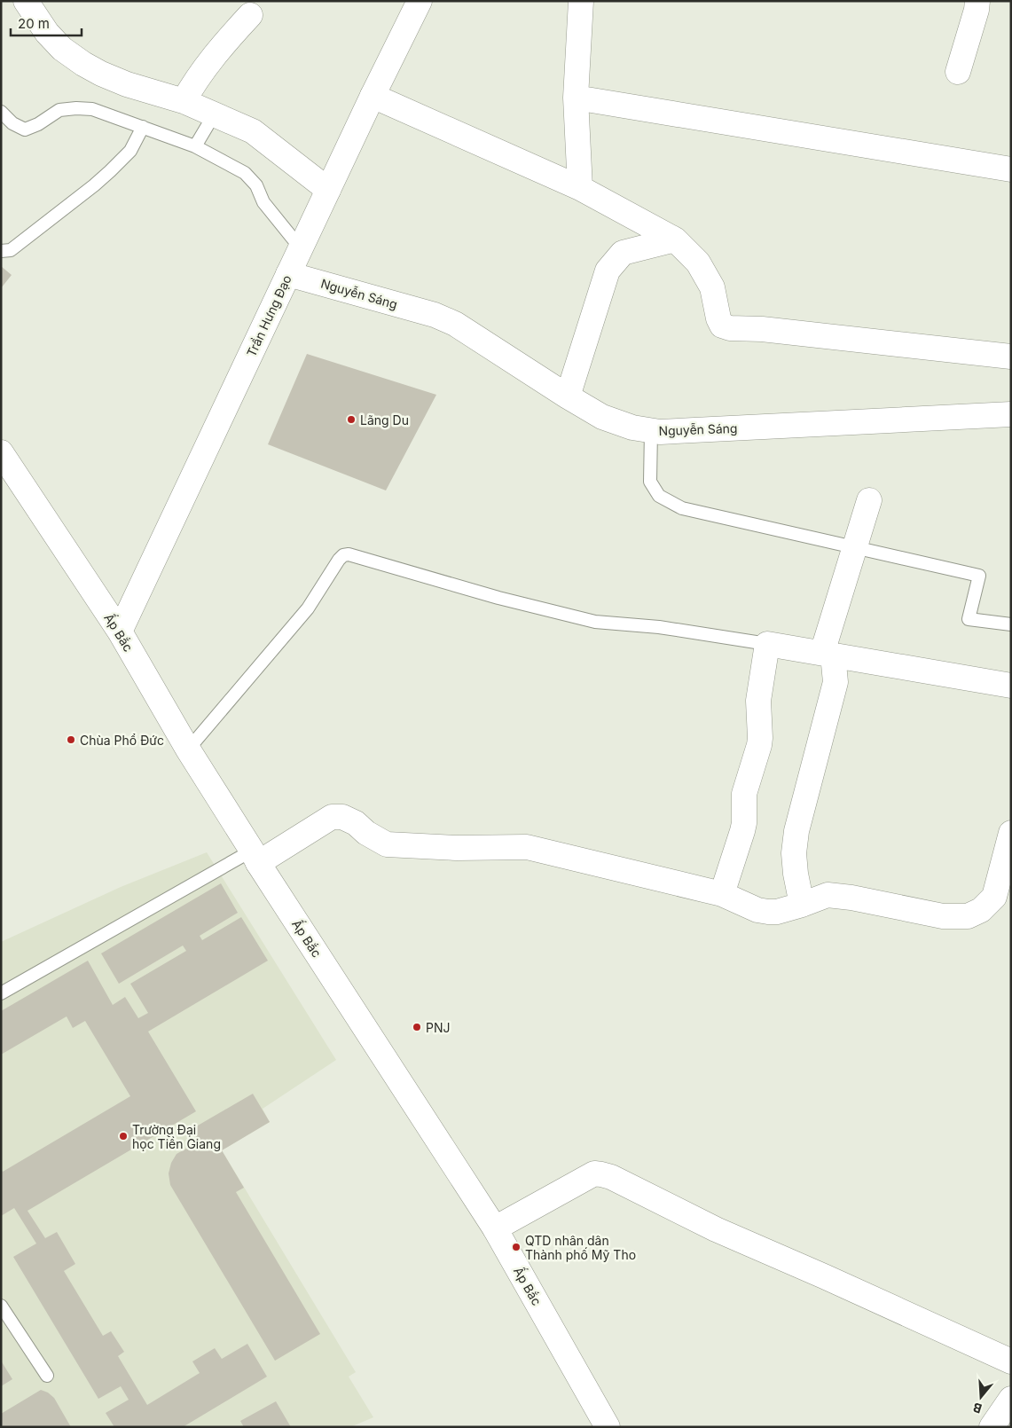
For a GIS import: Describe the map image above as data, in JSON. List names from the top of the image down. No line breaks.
{"streets":{"street":["Nguyễn Sáng","Trần Hưng Đạo","Ấp Bắc"]},"crossings":[["Nguyễn Sáng","Trần Hưng Đạo"],["Trần Hưng Đạo","Ấp Bắc"]],"places":["Lãng Du","Chùa Phổ Đức","PNJ","Trường Đại học Tiền Giang","QTD nhân dân Thành phố Mỹ Tho"],"scale_bar":"20 m","north":"bottom"}
